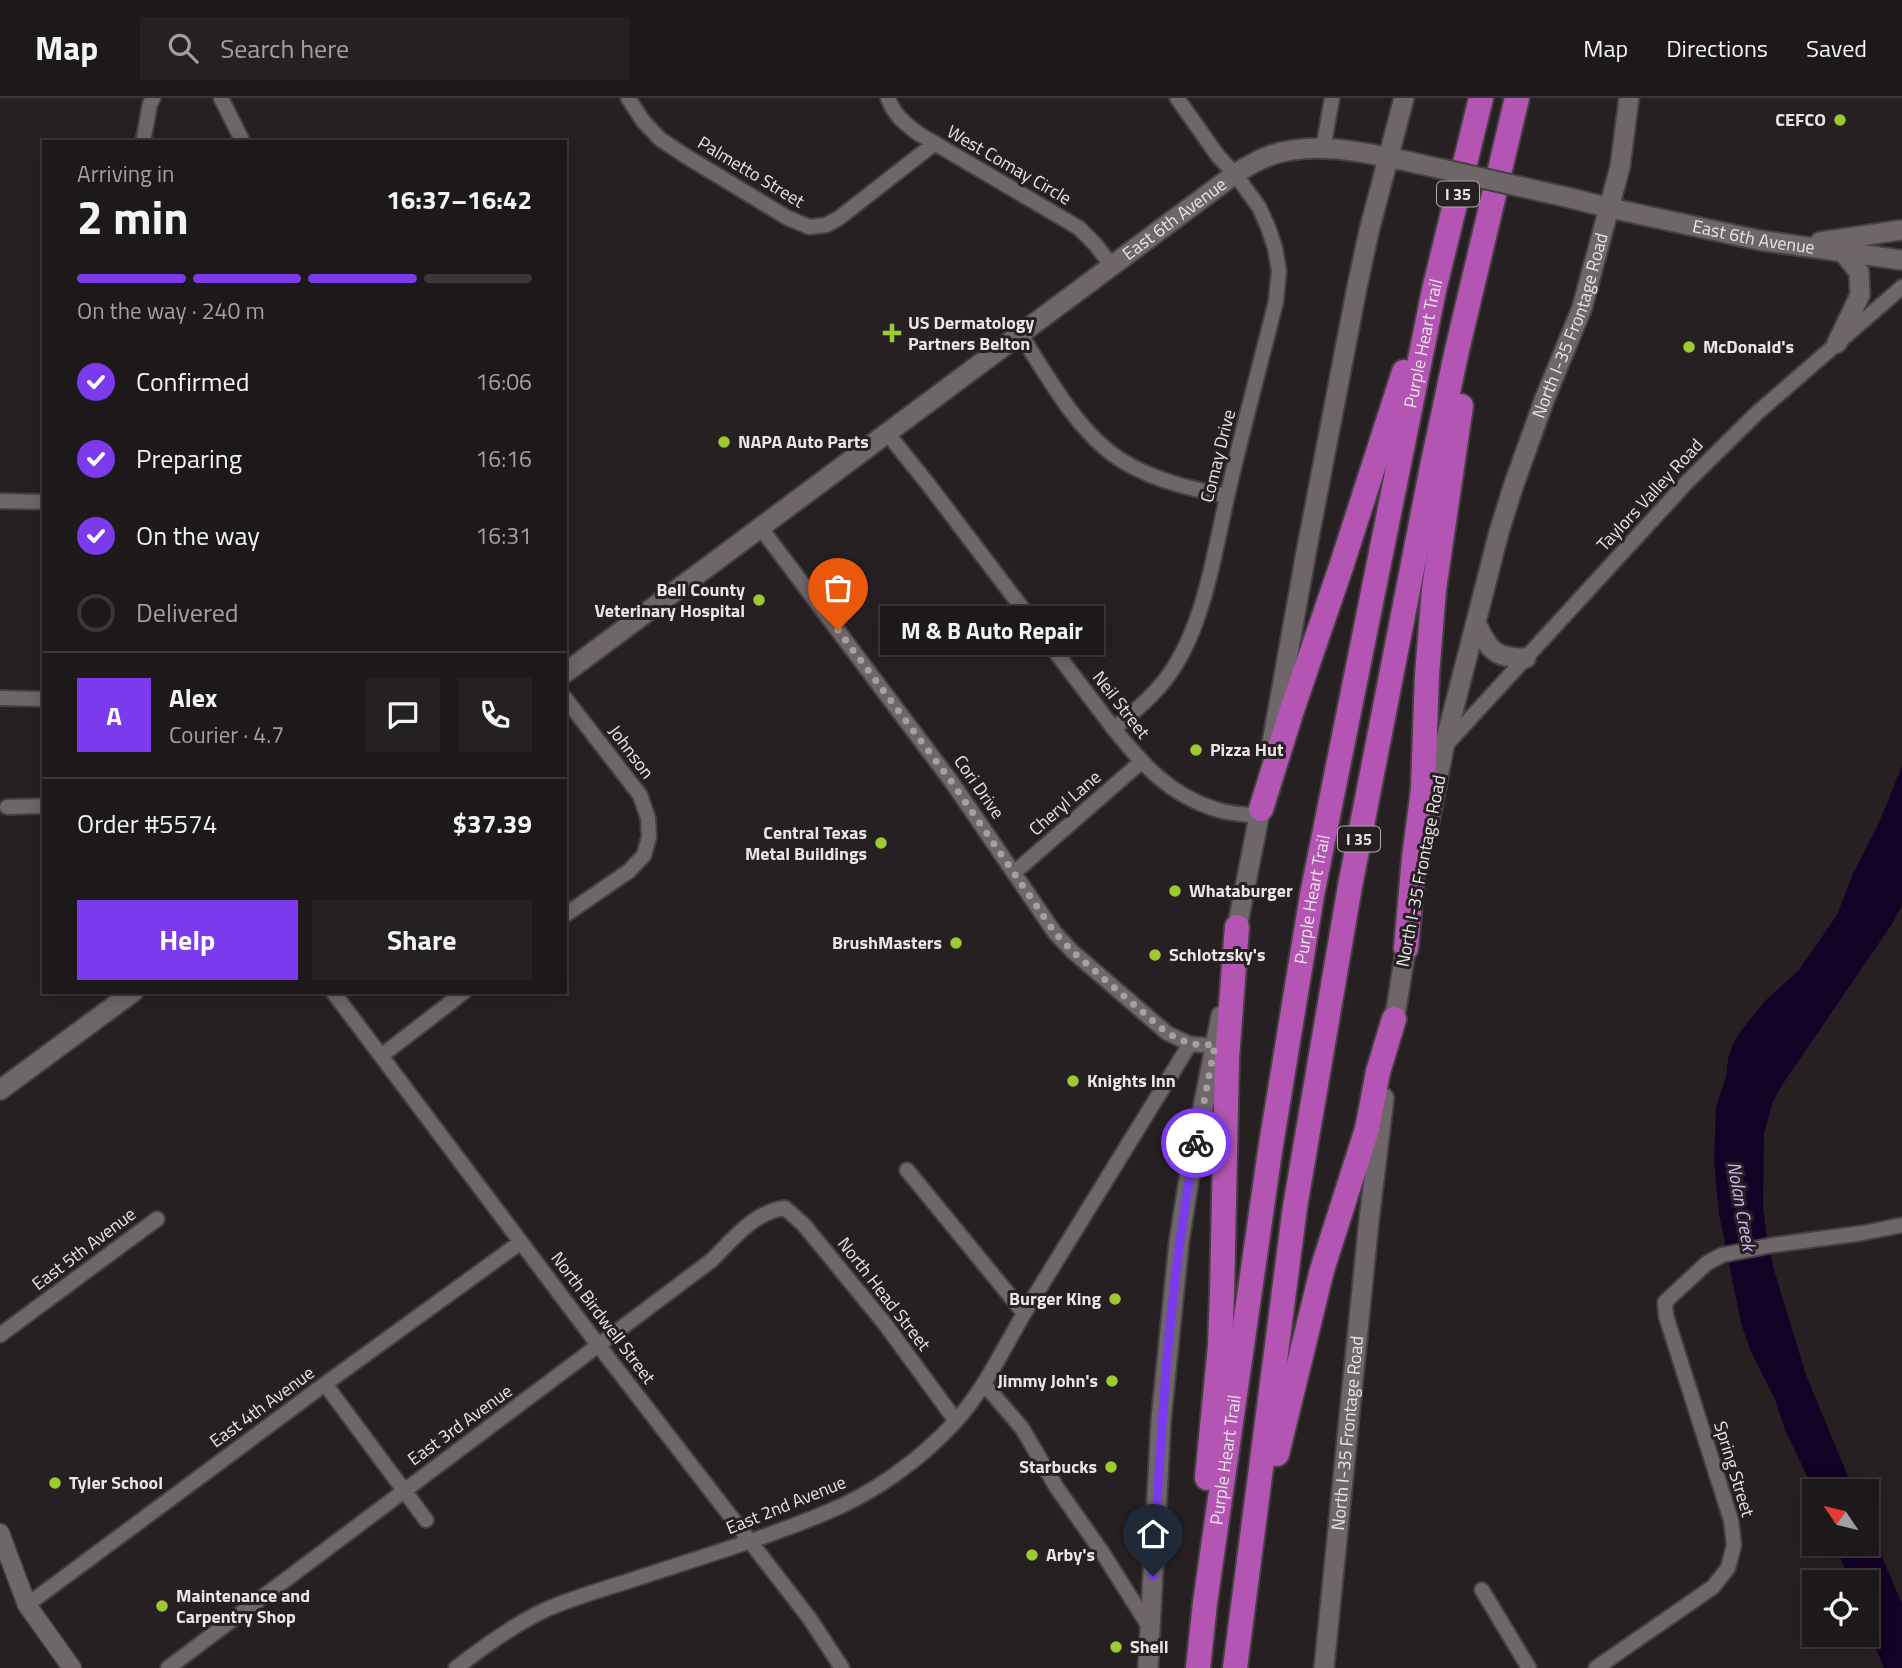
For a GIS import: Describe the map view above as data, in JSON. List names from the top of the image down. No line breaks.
{"streets":{"highway":["I 35","Purple Heart Trail"],"main road":["East 6th Avenue","North I-35 Frontage Road"],"street":["West Comay Circle","Palmetto Street","Comay Drive","Taylors Valley Road","Neil Street","Johnson","Cori Drive","Cheryl Lane","East 5th Avenue","North Head Street","North Birdwell Street","East 4th Avenue","East 3rd Avenue","Spring Street","East 2nd Avenue"]},"crossings":[["West Comay Circle","Palmetto Street"],["West Comay Circle","East 6th Avenue"],["East 6th Avenue","North I-35 Frontage Road"],["East 6th Avenue","Comay Drive"],["East 6th Avenue","Neil Street"],["East 6th Avenue","Cori Drive"],["North I-35 Frontage Road","Taylors Valley Road"],["Comay Drive","Neil Street"],["Neil Street","Cheryl Lane"],["Cori Drive","Cheryl Lane"],["Cori Drive","East 2nd Avenue"],["North Head Street","East 3rd Avenue"],["North Head Street","East 2nd Avenue"],["North Birdwell Street","East 4th Avenue"],["North Birdwell Street","East 3rd Avenue"],["North Birdwell Street","East 2nd Avenue"]],"water":["Nolan Creek"],"places":{"other":["CEFCO","McDonald's","NAPA Auto Parts","Bell County Veterinary Hospital","M & B Auto Repair","Pizza Hut","Central Texas Metal Buildings","Whataburger","BrushMasters","Schlotzsky's","Knights Inn","Burger King","Jimmy John's","Starbucks","Tyler School","Arby's","Maintenance and Carpentry Shop","Shell"],"health":["US Dermatology Partners Belton"]},"north":"top left","page":{"header":"Map","search":"Search here","nav":["Map","Directions","Saved"],"heading":["2 min","Arriving in","16:37–16:42"],"panel":["Alex","Courier · 4.7","Order #5574","$37.39"],"bar":"On the way · 240 m","list":[["Confirmed","16:06"],["Preparing","16:16"],["On the way","16:31"],"Delivered"],"bubble":"M & B Auto Repair","round":"A","buttons":["Help","Share"]}}
